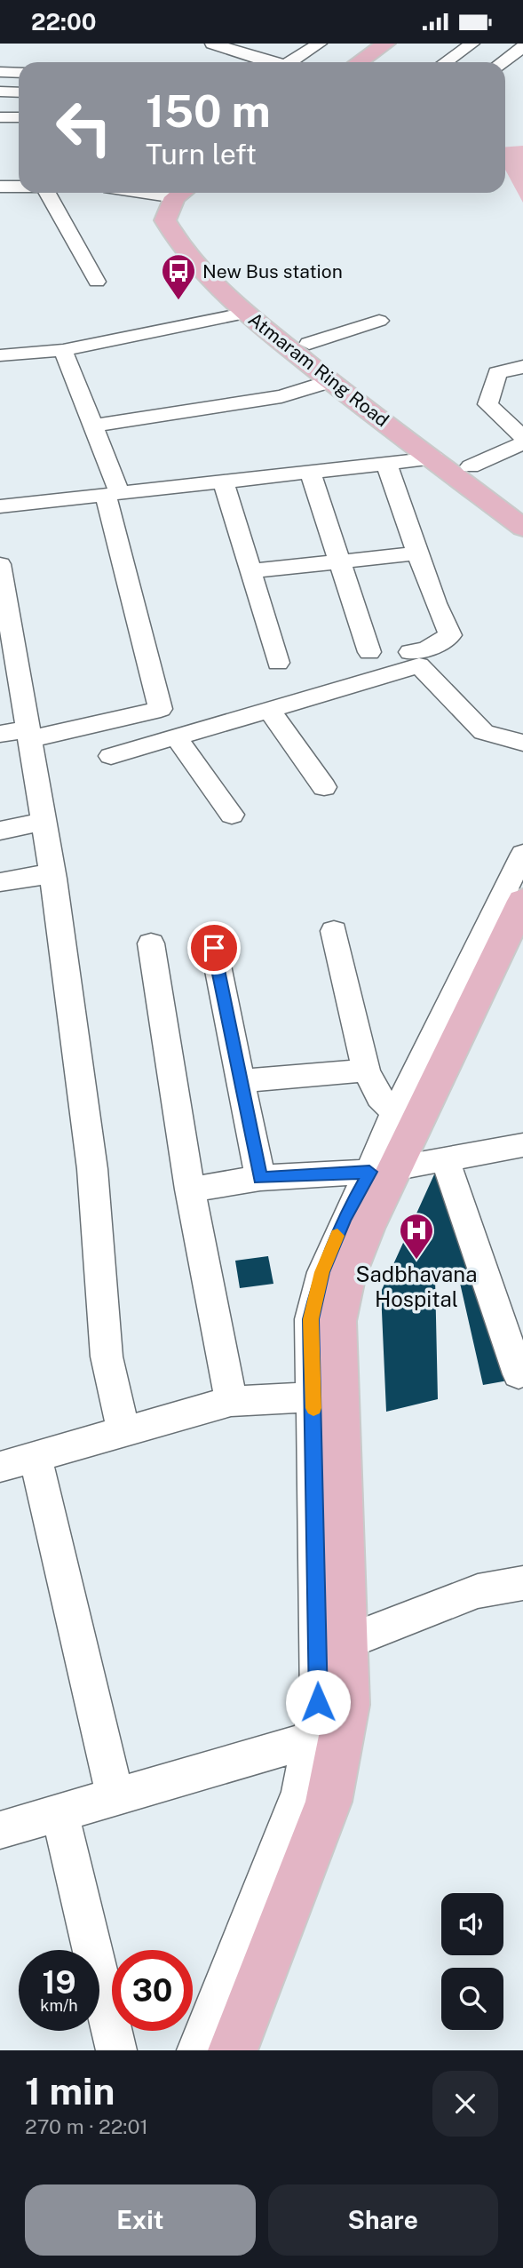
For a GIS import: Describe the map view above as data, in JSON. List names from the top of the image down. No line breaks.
{"streets":{"main road":["Atmaram Ring Road"]},"places":{"bus stop":["New Bus station"],"hospital":["Sadbhavana Hospital"]},"page":{"status":"22:00","turn":["150 m","Turn left"],"speed":"19 km/h","limit":"30","heading":["1 min","270 m · 22:01"],"buttons":["Exit","Share"]}}
